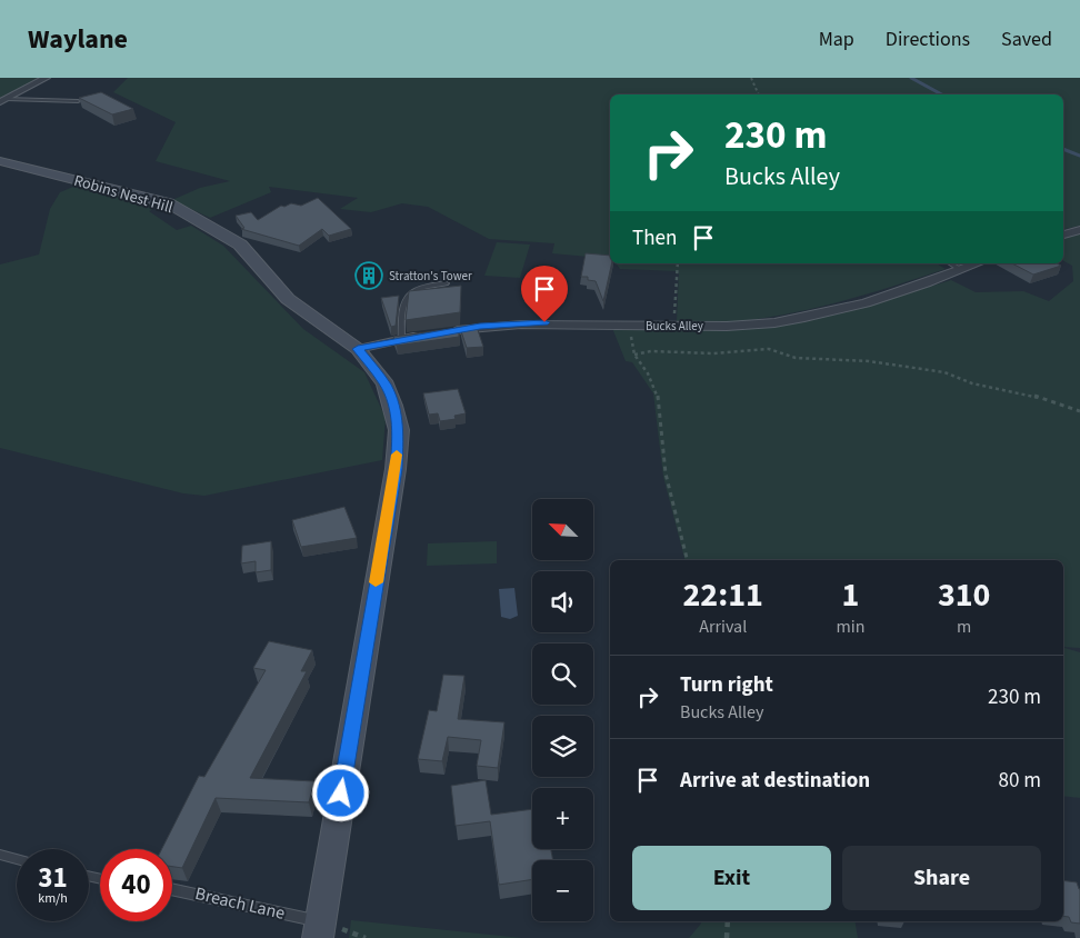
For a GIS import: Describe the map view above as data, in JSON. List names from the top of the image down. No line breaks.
{"streets":{"street":["Robins Nest Hill","Bucks Alley"],"lane":["Breach Lane"]},"crossings":[["Robins Nest Hill","Bucks Alley"],["Robins Nest Hill","Breach Lane"]],"places":{"building":["Stratton's Tower"]},"north":"top left","page":{"header":"Waylane","nav":["Map","Directions","Saved"],"turn":["230 m","Bucks Alley"],"then":"Then","map_buttons":["+","−"],"eta":["22:11","Arrival","1","min","310","m"],"list":[{"name":"Turn right","note":"Bucks Alley","value":"230 m"},{"name":"Arrive at destination","value":"80 m"}],"buttons":["Exit","Share"],"speed":"31 km/h","limit":"40"}}
